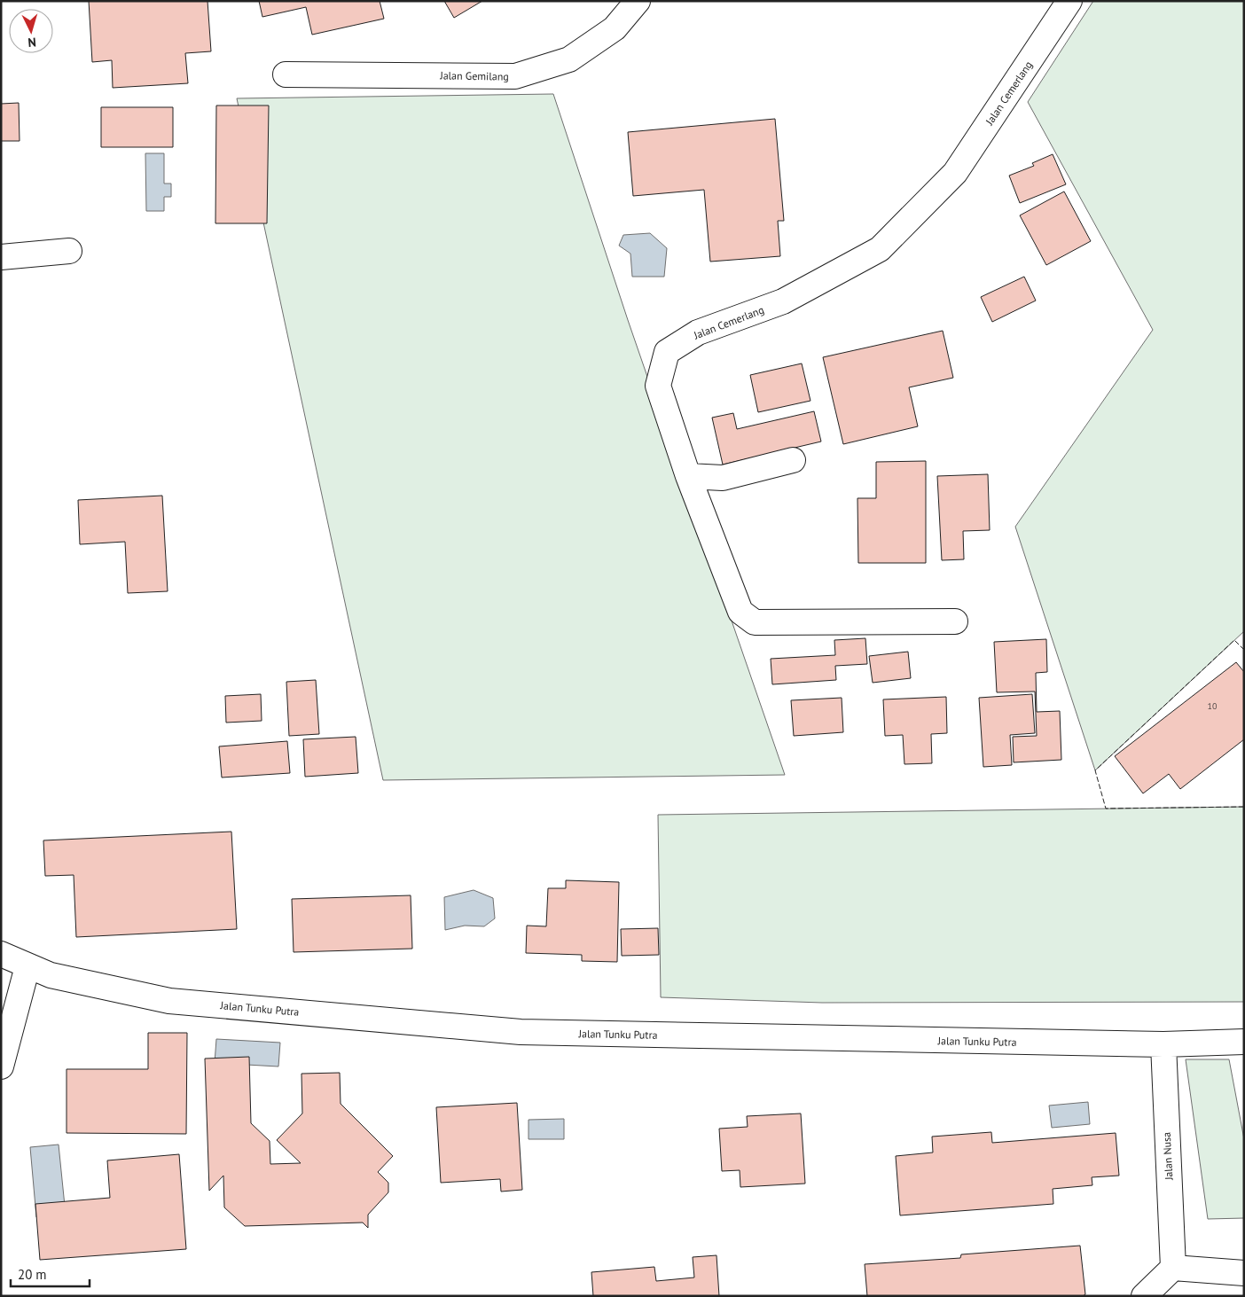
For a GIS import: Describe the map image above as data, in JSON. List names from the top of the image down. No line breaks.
{"streets":{"street":["Jalan Gemilang","Jalan Cemerlang","Jalan Tunku Putra","Jalan Nusa"]},"crossings":[["Jalan Tunku Putra","Jalan Nusa"]],"house_numbers":["10"],"scale_bar":"20 m","north":"bottom"}
